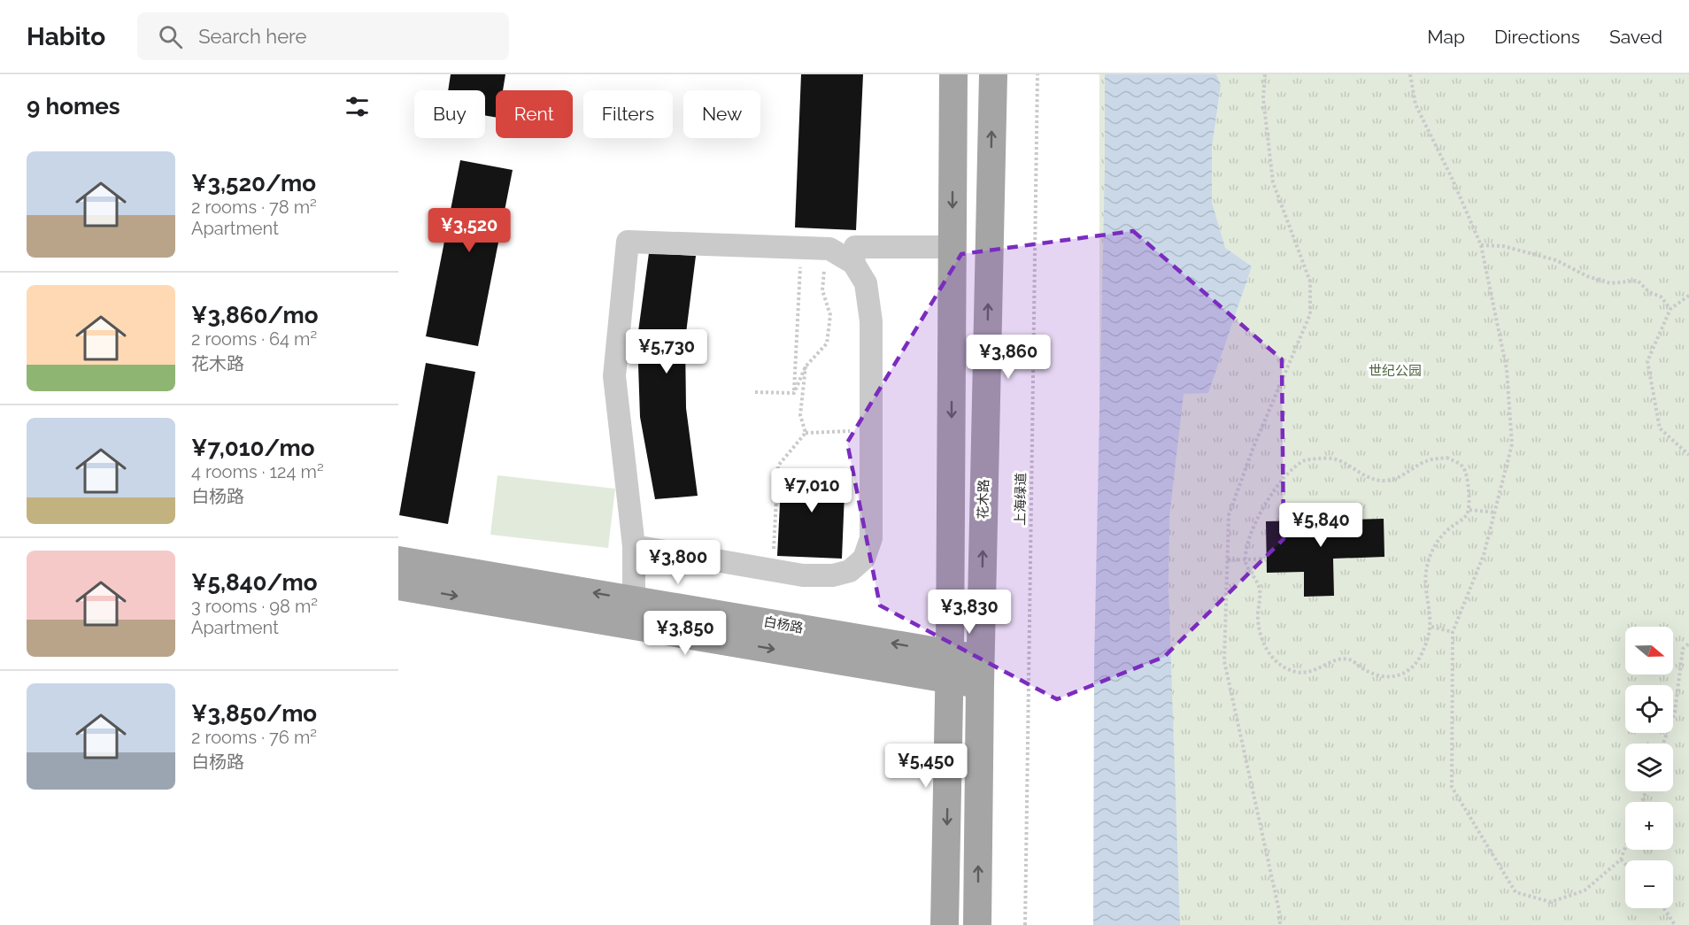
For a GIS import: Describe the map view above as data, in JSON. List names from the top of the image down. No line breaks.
{"streets":{"main road":["花木路","白杨路"],"path":["上海绿道"]},"crossings":[["花木路","白杨路"]],"parks":["世纪公园"],"north":"right","page":{"header":"Habito","search":"Search here","nav":["Map","Directions","Saved"],"heading":"9 homes","chip":["Buy","Rent","Filters","New"],"list":[{"name":"¥3,520/mo","note":"2 rooms · 78 m² · Apartment"},{"name":"¥3,860/mo","note":"2 rooms · 64 m² · 花木路"},{"name":"¥7,010/mo","note":"4 rooms · 124 m² · 白杨路"},{"name":"¥5,840/mo","note":"3 rooms · 98 m² · Apartment"},{"name":"¥3,850/mo","note":"2 rooms · 76 m² · 白杨路"}],"price":["¥3,520","¥5,730","¥3,860","¥7,010","¥5,840","¥3,800","¥3,830","¥3,850","¥5,450"],"map_buttons":["+","−"]}}
